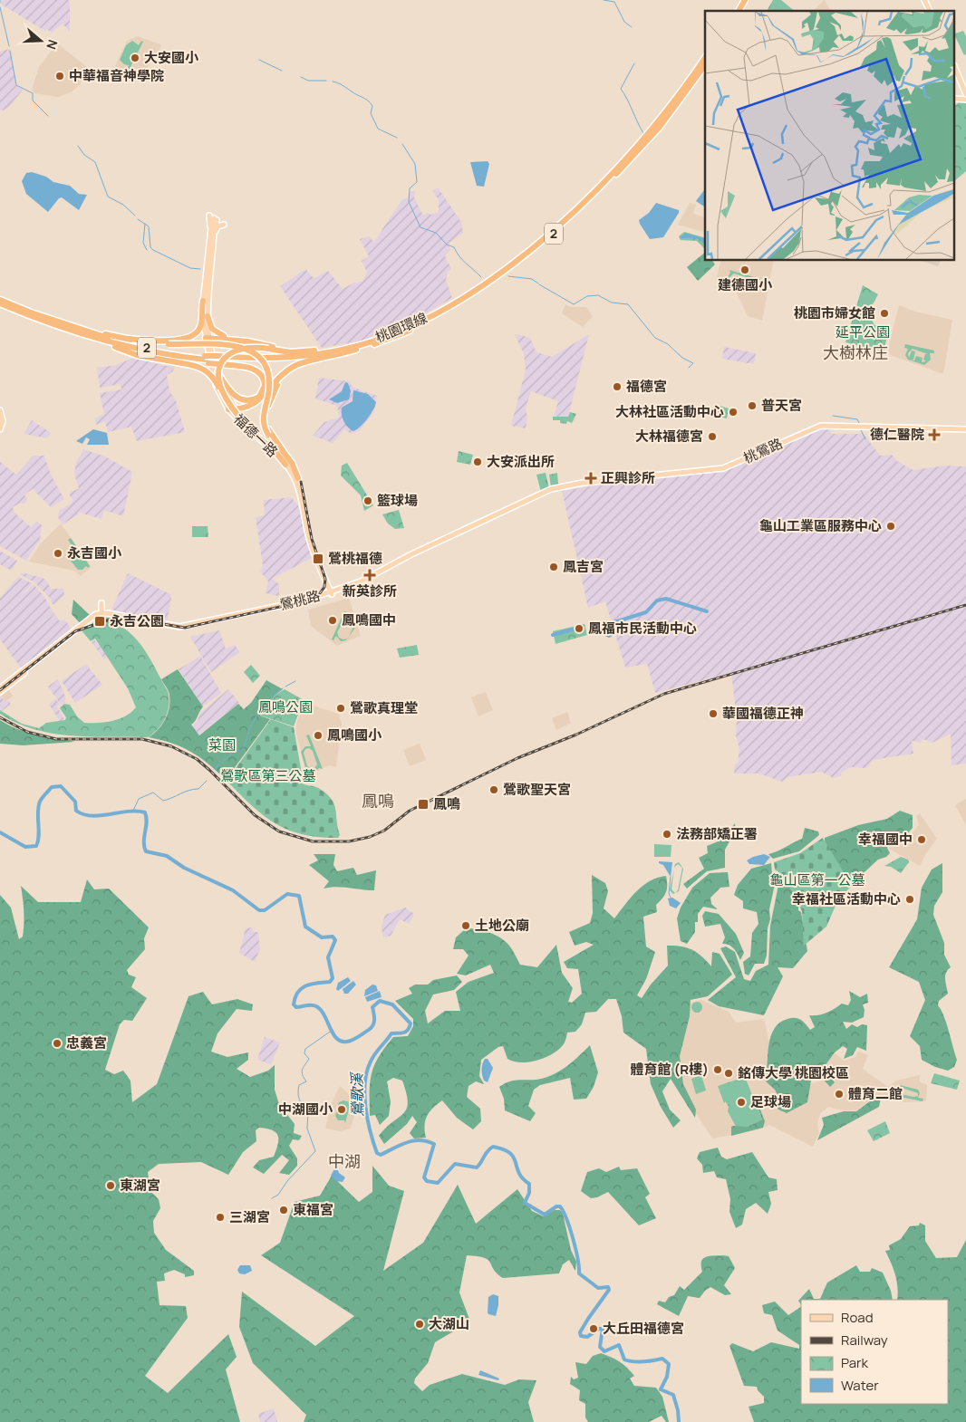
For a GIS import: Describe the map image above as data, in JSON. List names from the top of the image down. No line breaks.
{"streets":{"highway":["2","桃園環線"],"main road":["福德一路","桃鶯路","鶯桃路"]},"crossings":[["福德一路","鶯桃路"],["桃鶯路","鶯桃路"]],"districts":["大樹林庄","鳳鳴","中湖"],"water":["鶯歌溪"],"parks":["延平公園","鳳鳴公園","菜園","鶯歌區第三公墓","龜山區第一公墓"],"places":{"other":["大安國小","中華福音神學院","建德國小","桃園市婦女館","福德宮","普天宮","大林社區活動中心","大林福德宮","大安派出所","籃球場","龜山工業區服務中心","永吉國小","鳳吉宮","鳳鳴國中","鳳福市民活動中心","鶯歌真理堂","華國福德正神","鳳鳴國小","鶯歌聖天宮","法務部矯正署","幸福國中","幸福社區活動中心","土地公廟","忠義宮","體育館 (R樓)","銘傳大學 桃園校區","體育二館","足球場","中湖國小","東湖宮","東福宮","三湖宮","大湖山","大丘田福德宮"],"health":["德仁醫院","正興診所","新英診所"],"transit":["鶯桃福德","永吉公園","鳳鳴"]},"legend":["Road","Railway","Park","Water"],"north":"right"}
